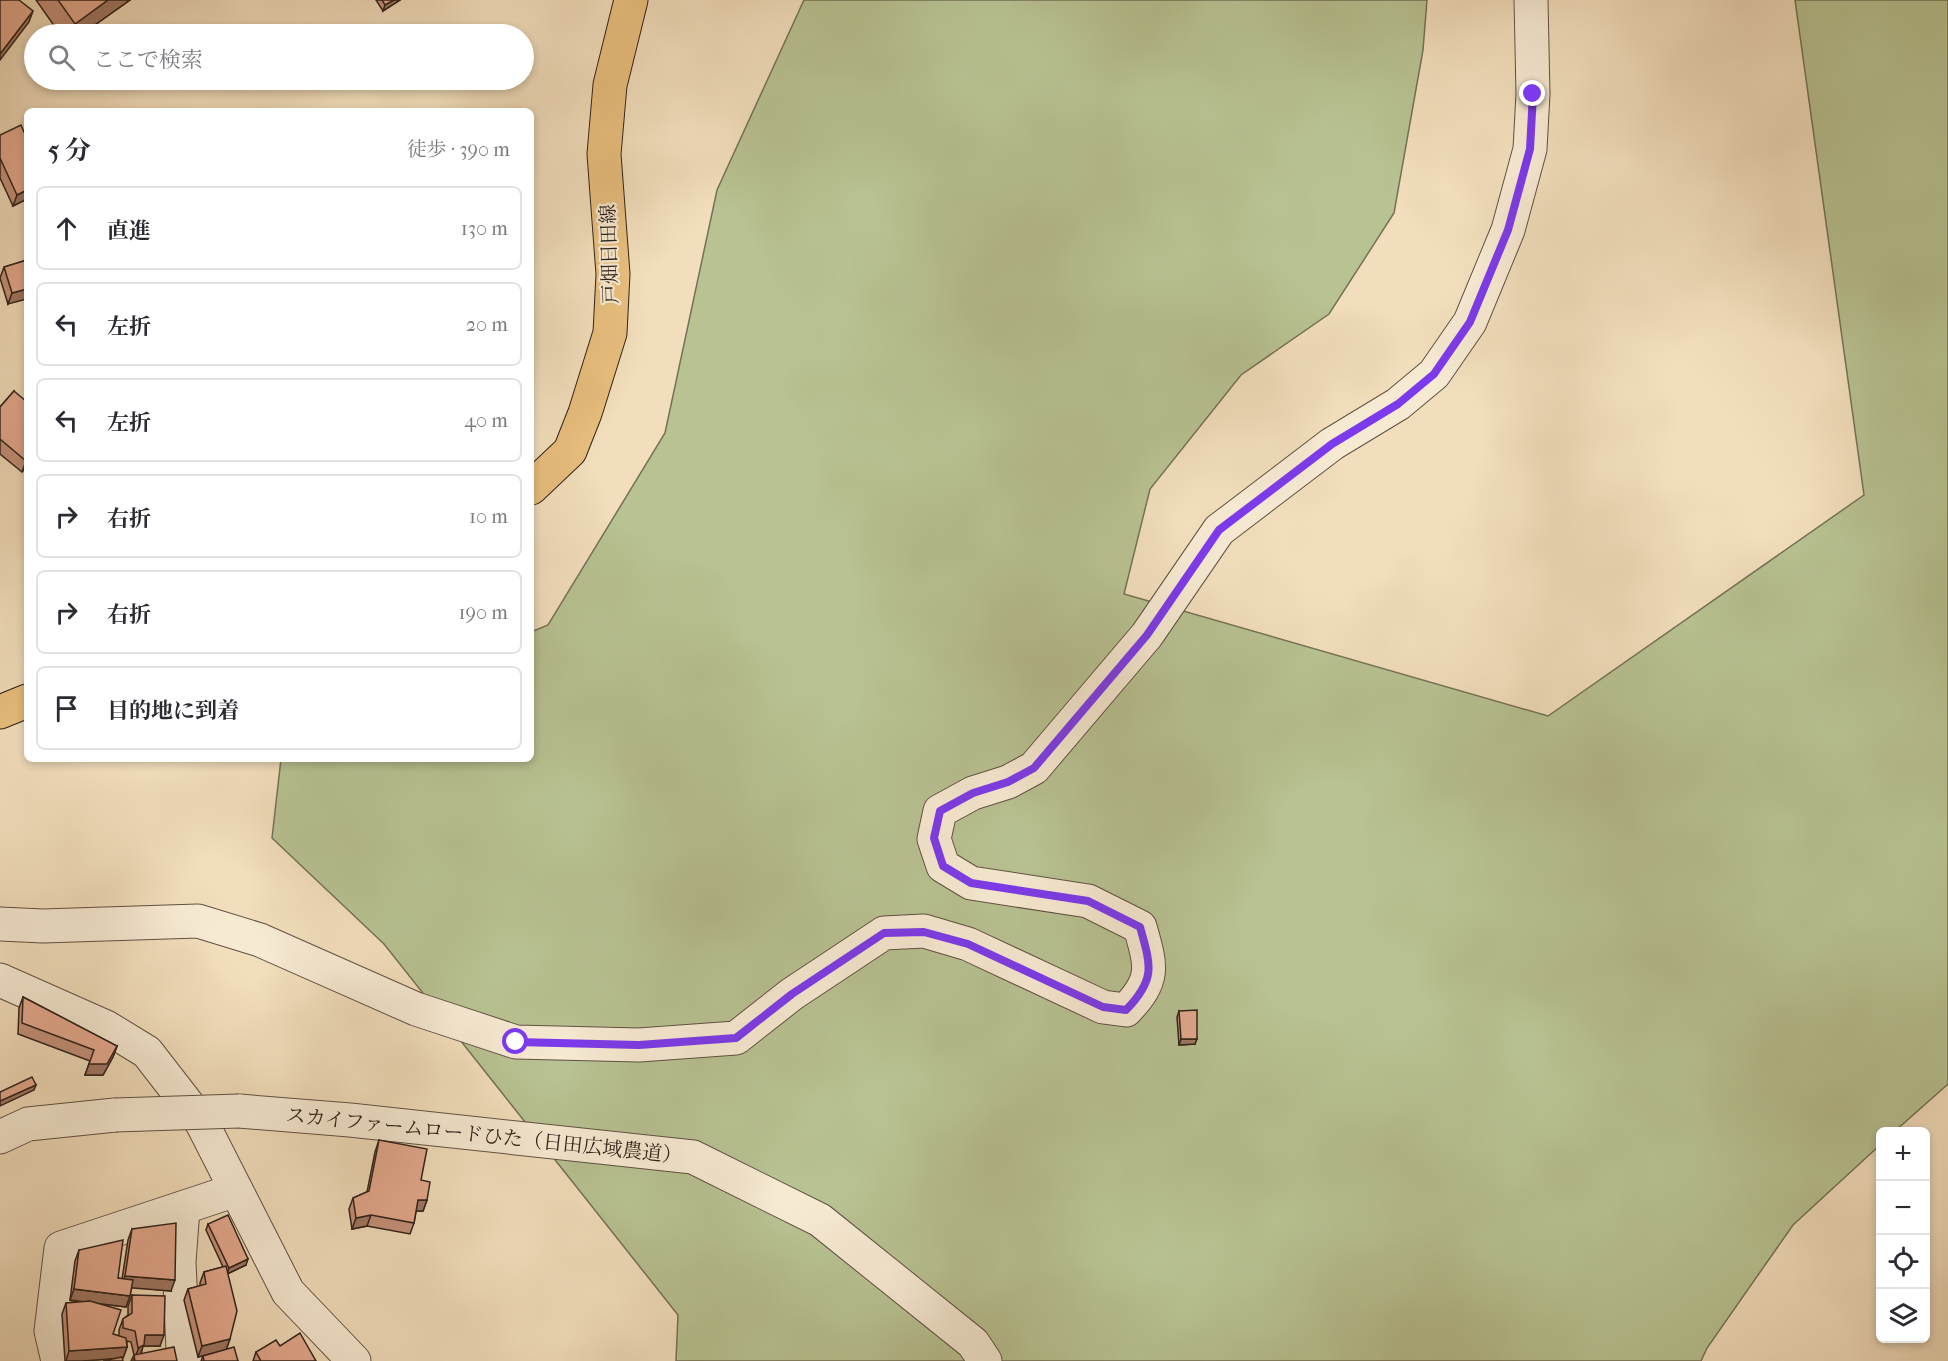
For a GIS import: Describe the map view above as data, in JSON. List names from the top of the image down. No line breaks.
{"streets":{"main road":["戸畑日田線"],"street":["スカイファームロードひた（日田広域農道）"]},"page":{"search":"ここで検索","heading":["5 分","徒歩 · 390 m"],"list":[["直進","130 m"],["左折","20 m"],["左折","40 m"],["右折","10 m"],["右折","190 m"],"目的地に到着"],"map_buttons":["+","−"]}}
